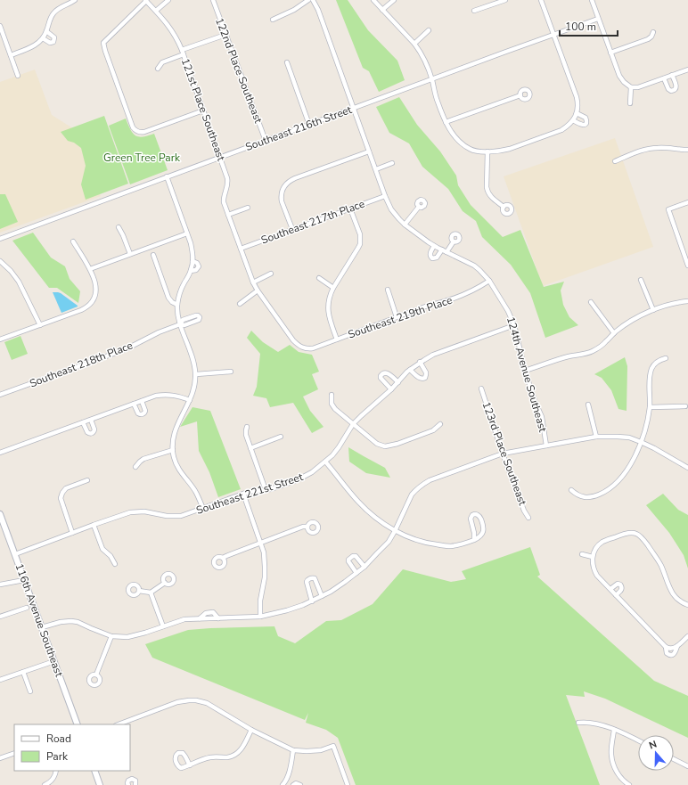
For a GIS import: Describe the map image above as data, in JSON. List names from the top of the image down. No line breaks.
{"streets":{"main road":["116th Avenue Southeast"],"street":["122nd Place Southeast","121st Place Southeast","Southeast 216th Street","Southeast 217th Place","Southeast 219th Place","Southeast 218th Place","124th Avenue Southeast","123rd Place Southeast","Southeast 221st Street"]},"crossings":[["122nd Place Southeast","Southeast 216th Street"],["121st Place Southeast","Southeast 216th Street"],["121st Place Southeast","Southeast 217th Place"],["121st Place Southeast","Southeast 219th Place"],["Southeast 216th Street","124th Avenue Southeast"],["Southeast 217th Place","124th Avenue Southeast"],["Southeast 219th Place","124th Avenue Southeast"],["124th Avenue Southeast","Southeast 221st Street"],["Southeast 221st Street","116th Avenue Southeast"]],"parks":["Green Tree Park"],"legend":["Road","Park"],"scale_bar":"100 m","north":"top"}
